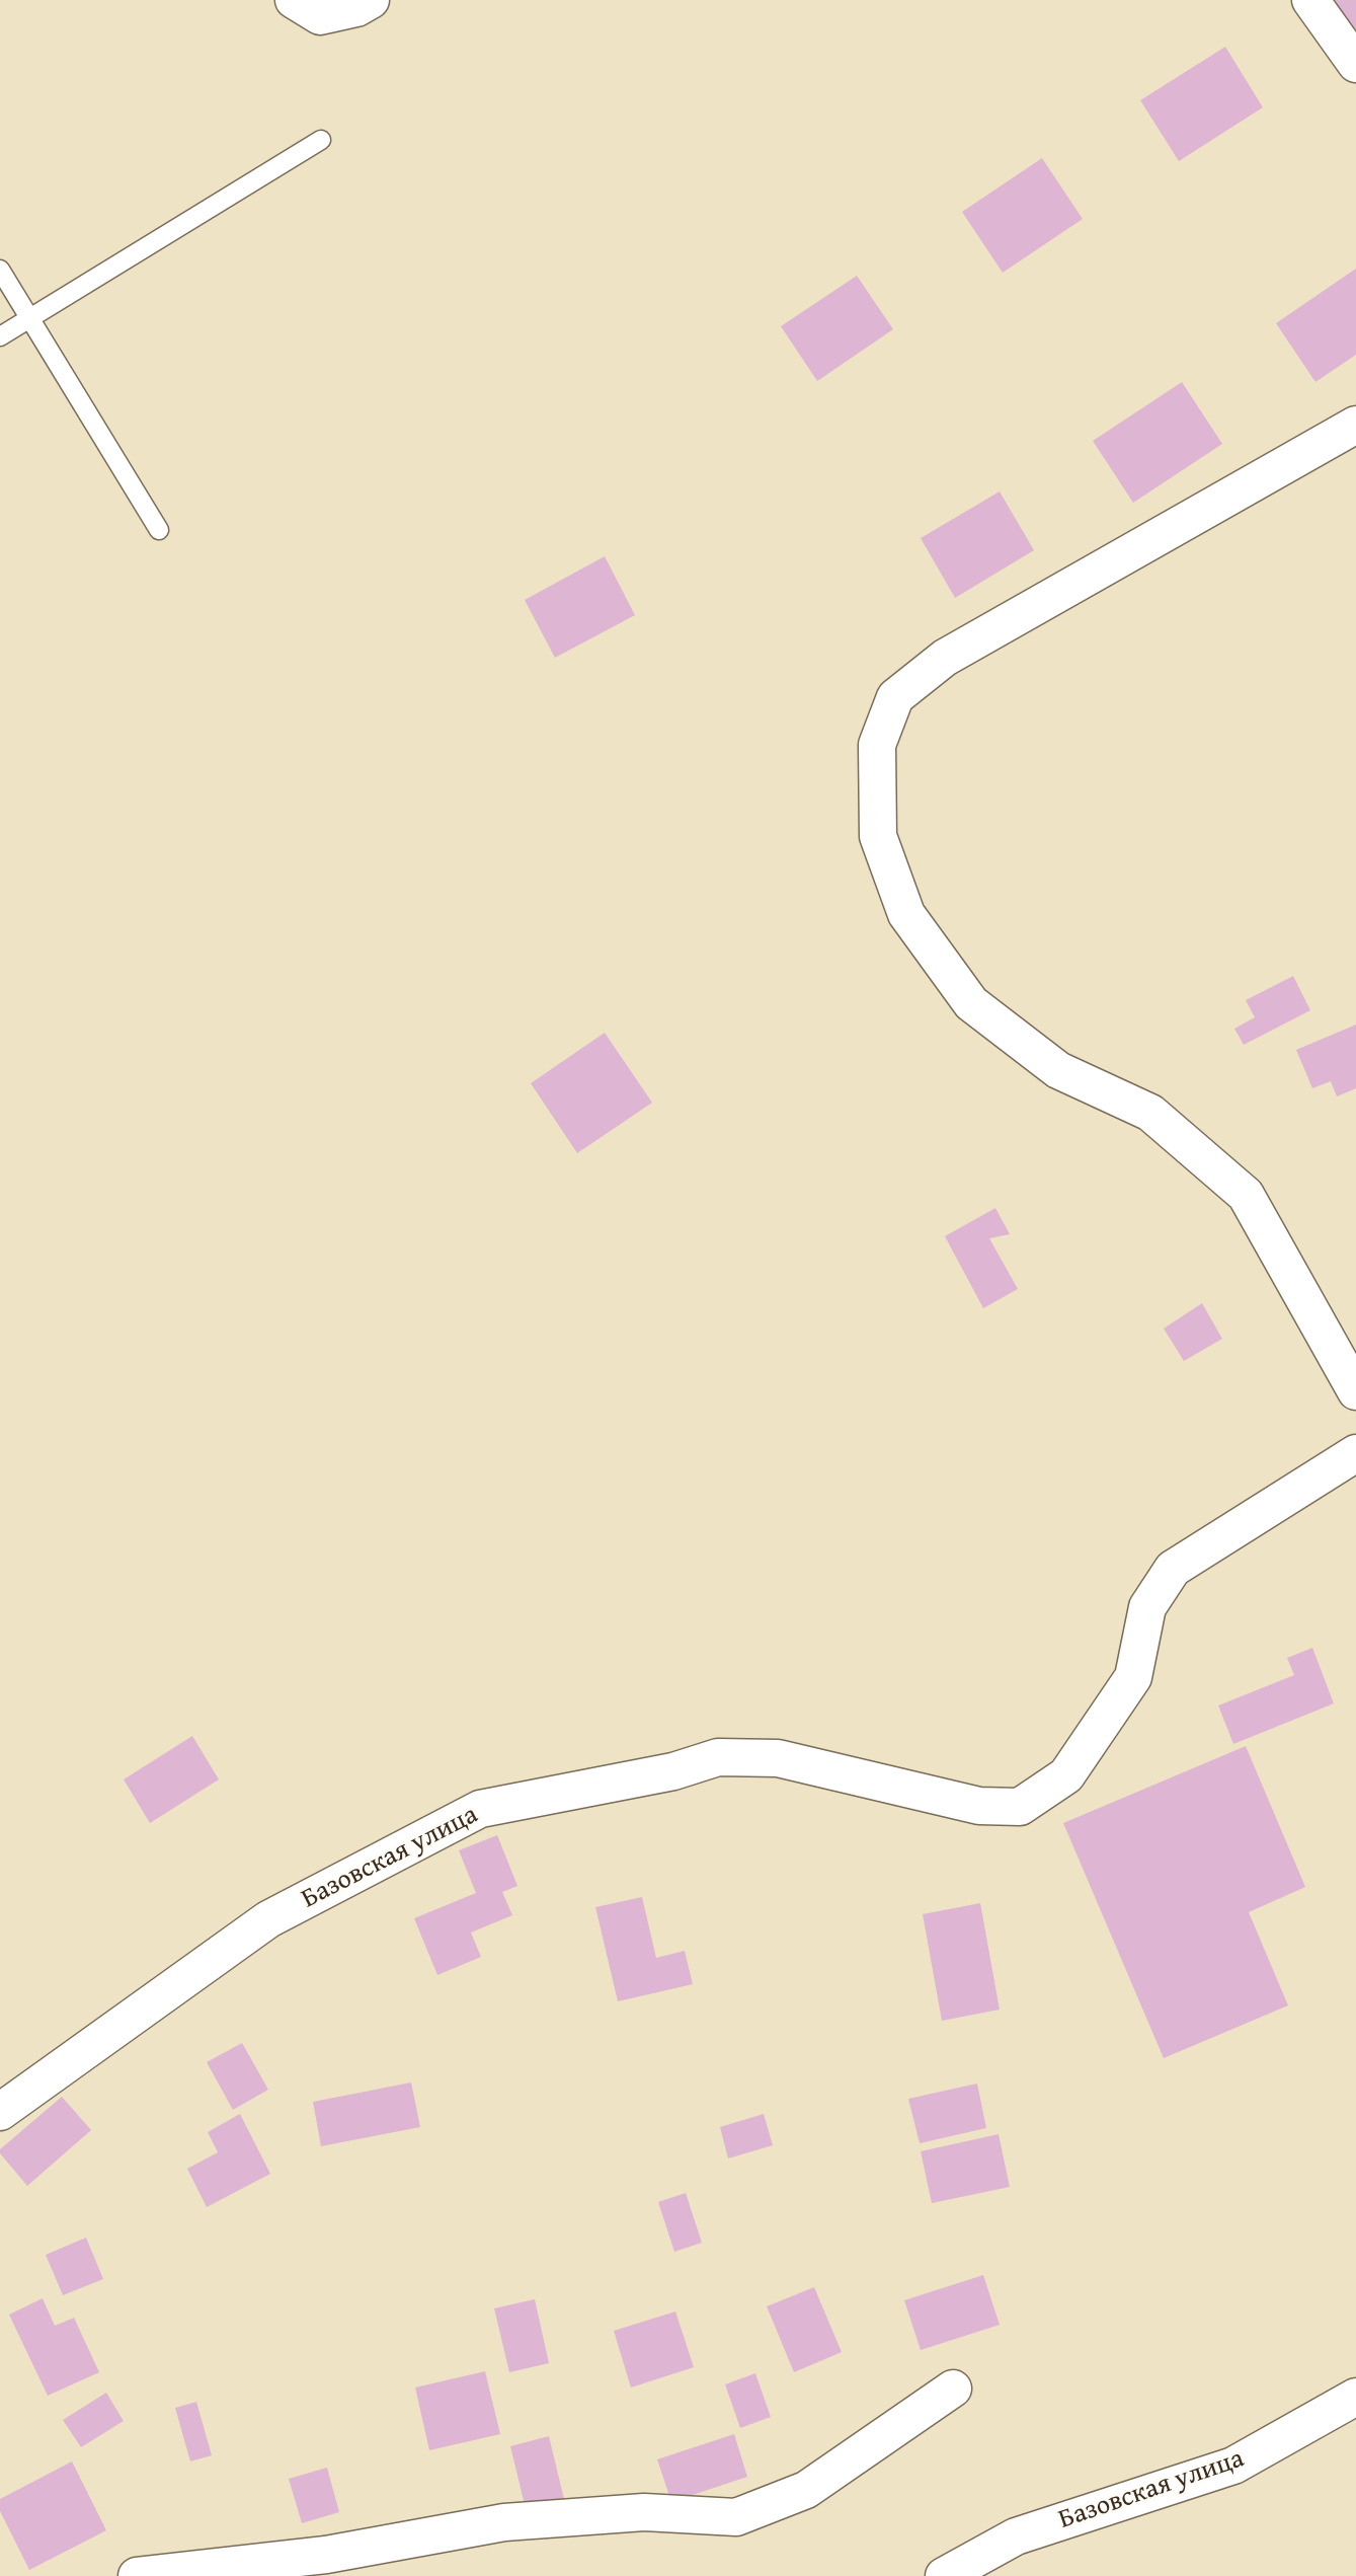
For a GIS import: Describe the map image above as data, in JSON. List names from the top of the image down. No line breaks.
{"streets":{"street":["Базовская улица"]}}
